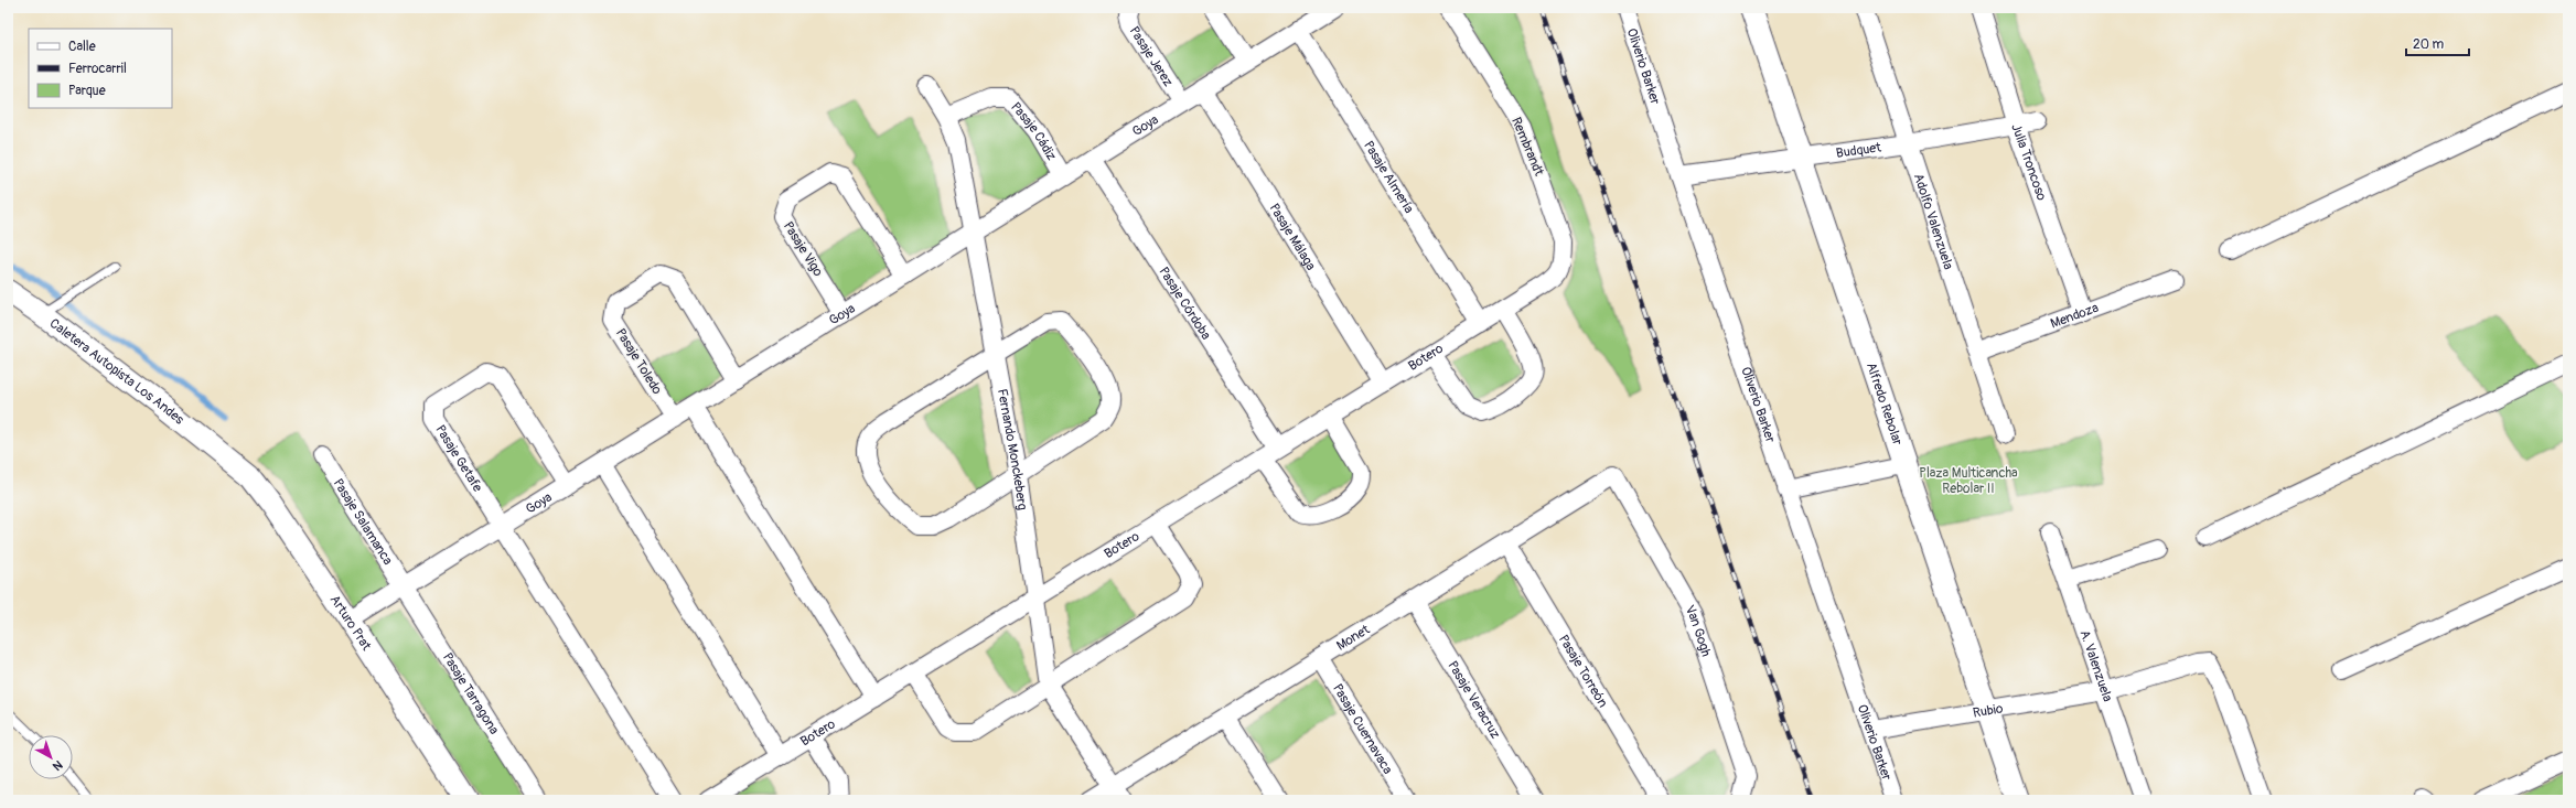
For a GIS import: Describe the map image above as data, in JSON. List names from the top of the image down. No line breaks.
{"streets":{"street":["Pasaje Jerez","Oliverio Barker","Goya","Pasaje Cádiz","Rembrandt","Budquet","Julia Troncoso","Pasaje Almería","Adolfo Valenzuela","Pasaje Málaga","Pasaje Vigo","Pasaje Córdoba","Mendoza","Botero","Pasaje Toledo","Caletera Autopista Los Andes","Alfredo Rebolar","Fernando Monckeberg","Pasaje Getafe","Pasaje Salamanca","Arturo Prat","Van Gogh","Monet","A. Valenzuela","Pasaje Torreón","Pasaje Tarragona","Pasaje Veracruz","Rubio","Pasaje Cuernavaca"]},"crossings":[["Pasaje Jerez","Goya"],["Oliverio Barker","Budquet"],["Oliverio Barker","Rubio"],["Goya","Pasaje Cádiz"],["Goya","Pasaje Almería"],["Goya","Pasaje Málaga"],["Goya","Pasaje Vigo"],["Goya","Pasaje Córdoba"],["Goya","Pasaje Toledo"],["Goya","Fernando Monckeberg"],["Goya","Pasaje Getafe"],["Goya","Pasaje Salamanca"],["Goya","Arturo Prat"],["Goya","Pasaje Tarragona"],["Pasaje Cádiz","Fernando Monckeberg"],["Rembrandt","Botero"],["Budquet","Julia Troncoso"],["Budquet","Adolfo Valenzuela"],["Budquet","Alfredo Rebolar"],["Julia Troncoso","Mendoza"],["Pasaje Almería","Botero"],["Adolfo Valenzuela","Mendoza"],["Pasaje Málaga","Botero"],["Pasaje Córdoba","Botero"],["Botero","Fernando Monckeberg"],["Caletera Autopista Los Andes","Arturo Prat"],["Alfredo Rebolar","Rubio"],["Fernando Monckeberg","Monet"],["Pasaje Salamanca","Pasaje Tarragona"],["Van Gogh","Monet"],["Monet","Pasaje Torreón"],["Monet","Pasaje Veracruz"],["Monet","Pasaje Cuernavaca"],["A. Valenzuela","Rubio"]],"parks":["Plaza Multicancha Rebolar II"],"legend":["Calle","Ferrocarril","Parque"],"scale_bar":"20 m","north":"bottom right"}
